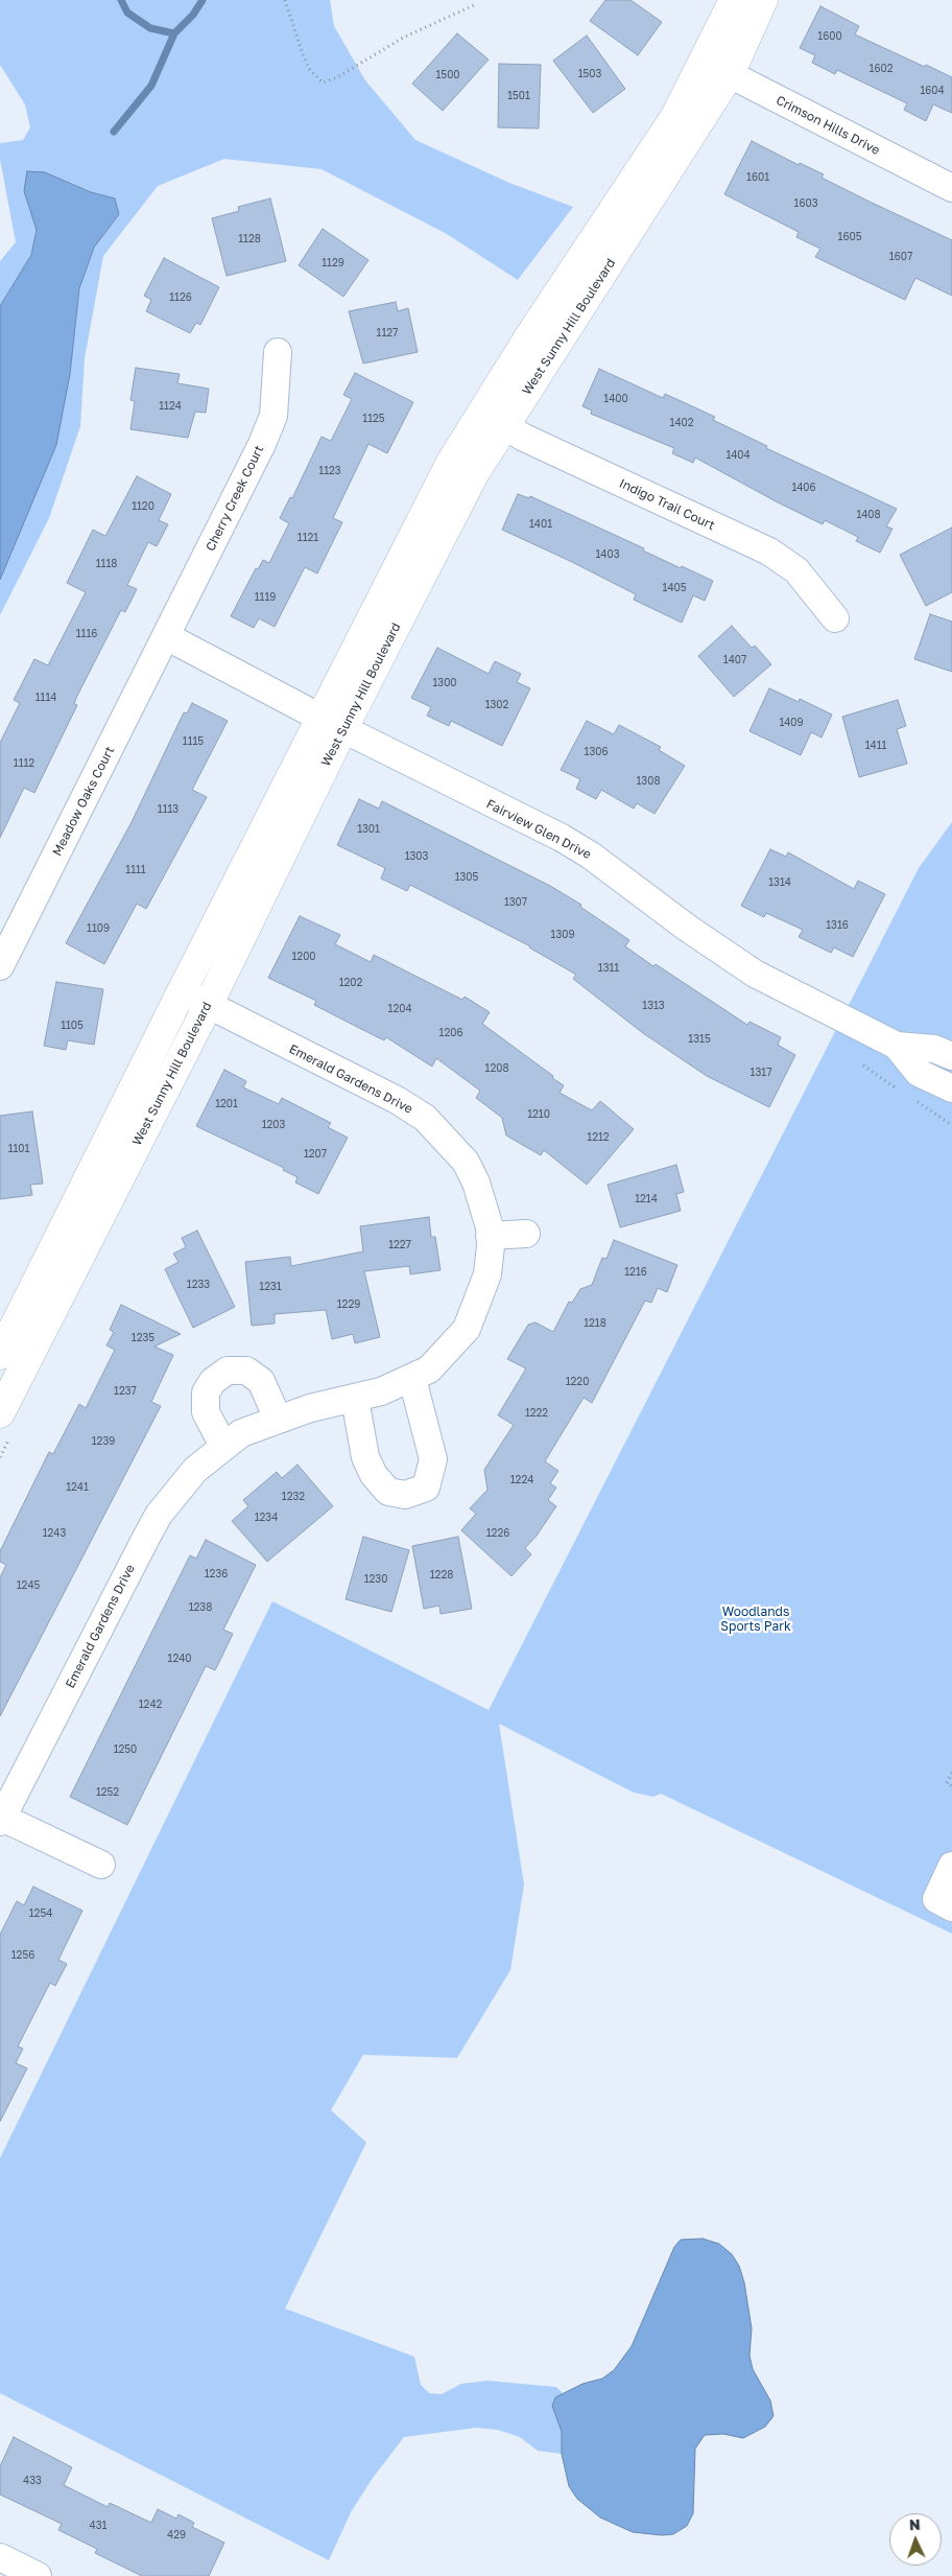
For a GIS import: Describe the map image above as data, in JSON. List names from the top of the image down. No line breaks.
{"streets":{"street":["Crimson Hills Drive","West Sunny Hill Boulevard","Cherry Creek Court","Indigo Trail Court","Meadow Oaks Court","Fairview Glen Drive","Emerald Gardens Drive"]},"crossings":[["Crimson Hills Drive","West Sunny Hill Boulevard"],["West Sunny Hill Boulevard","Indigo Trail Court"],["West Sunny Hill Boulevard","Fairview Glen Drive"],["West Sunny Hill Boulevard","Emerald Gardens Drive"],["Cherry Creek Court","Meadow Oaks Court"],["Cherry Creek Court","Fairview Glen Drive"],["Meadow Oaks Court","Fairview Glen Drive"]],"parks":["Woodlands Sports Park"],"house_numbers":["1600","1602","1503","1500","1604","1501","1601","1603","1605","1128","1607","1129","1126","1127","1400","1124","1125","1402","1404","1123","1406","1120","1408","1401","1121","1403","1118","1405","1119","1116","1407","1300","1114","1302","1409","1115","1411","1306","1112","1308","1113","1301","1303","1111","1305","1314","1307","1316","1109","1309","1200","1311","1202","1313","1204","1105","1206","1315","1208","1317","1201","1210","1203","1212","1101","1207","1214","1227","1216","1233","1231","1229","1218","1235","1220","1237","1222","1239","1224","1241","1232","1234","1243","1226","1236","1228","1230","1245","1238","1240","1242","1250","1252","1254","1256","433","431","429"],"north":"top"}
